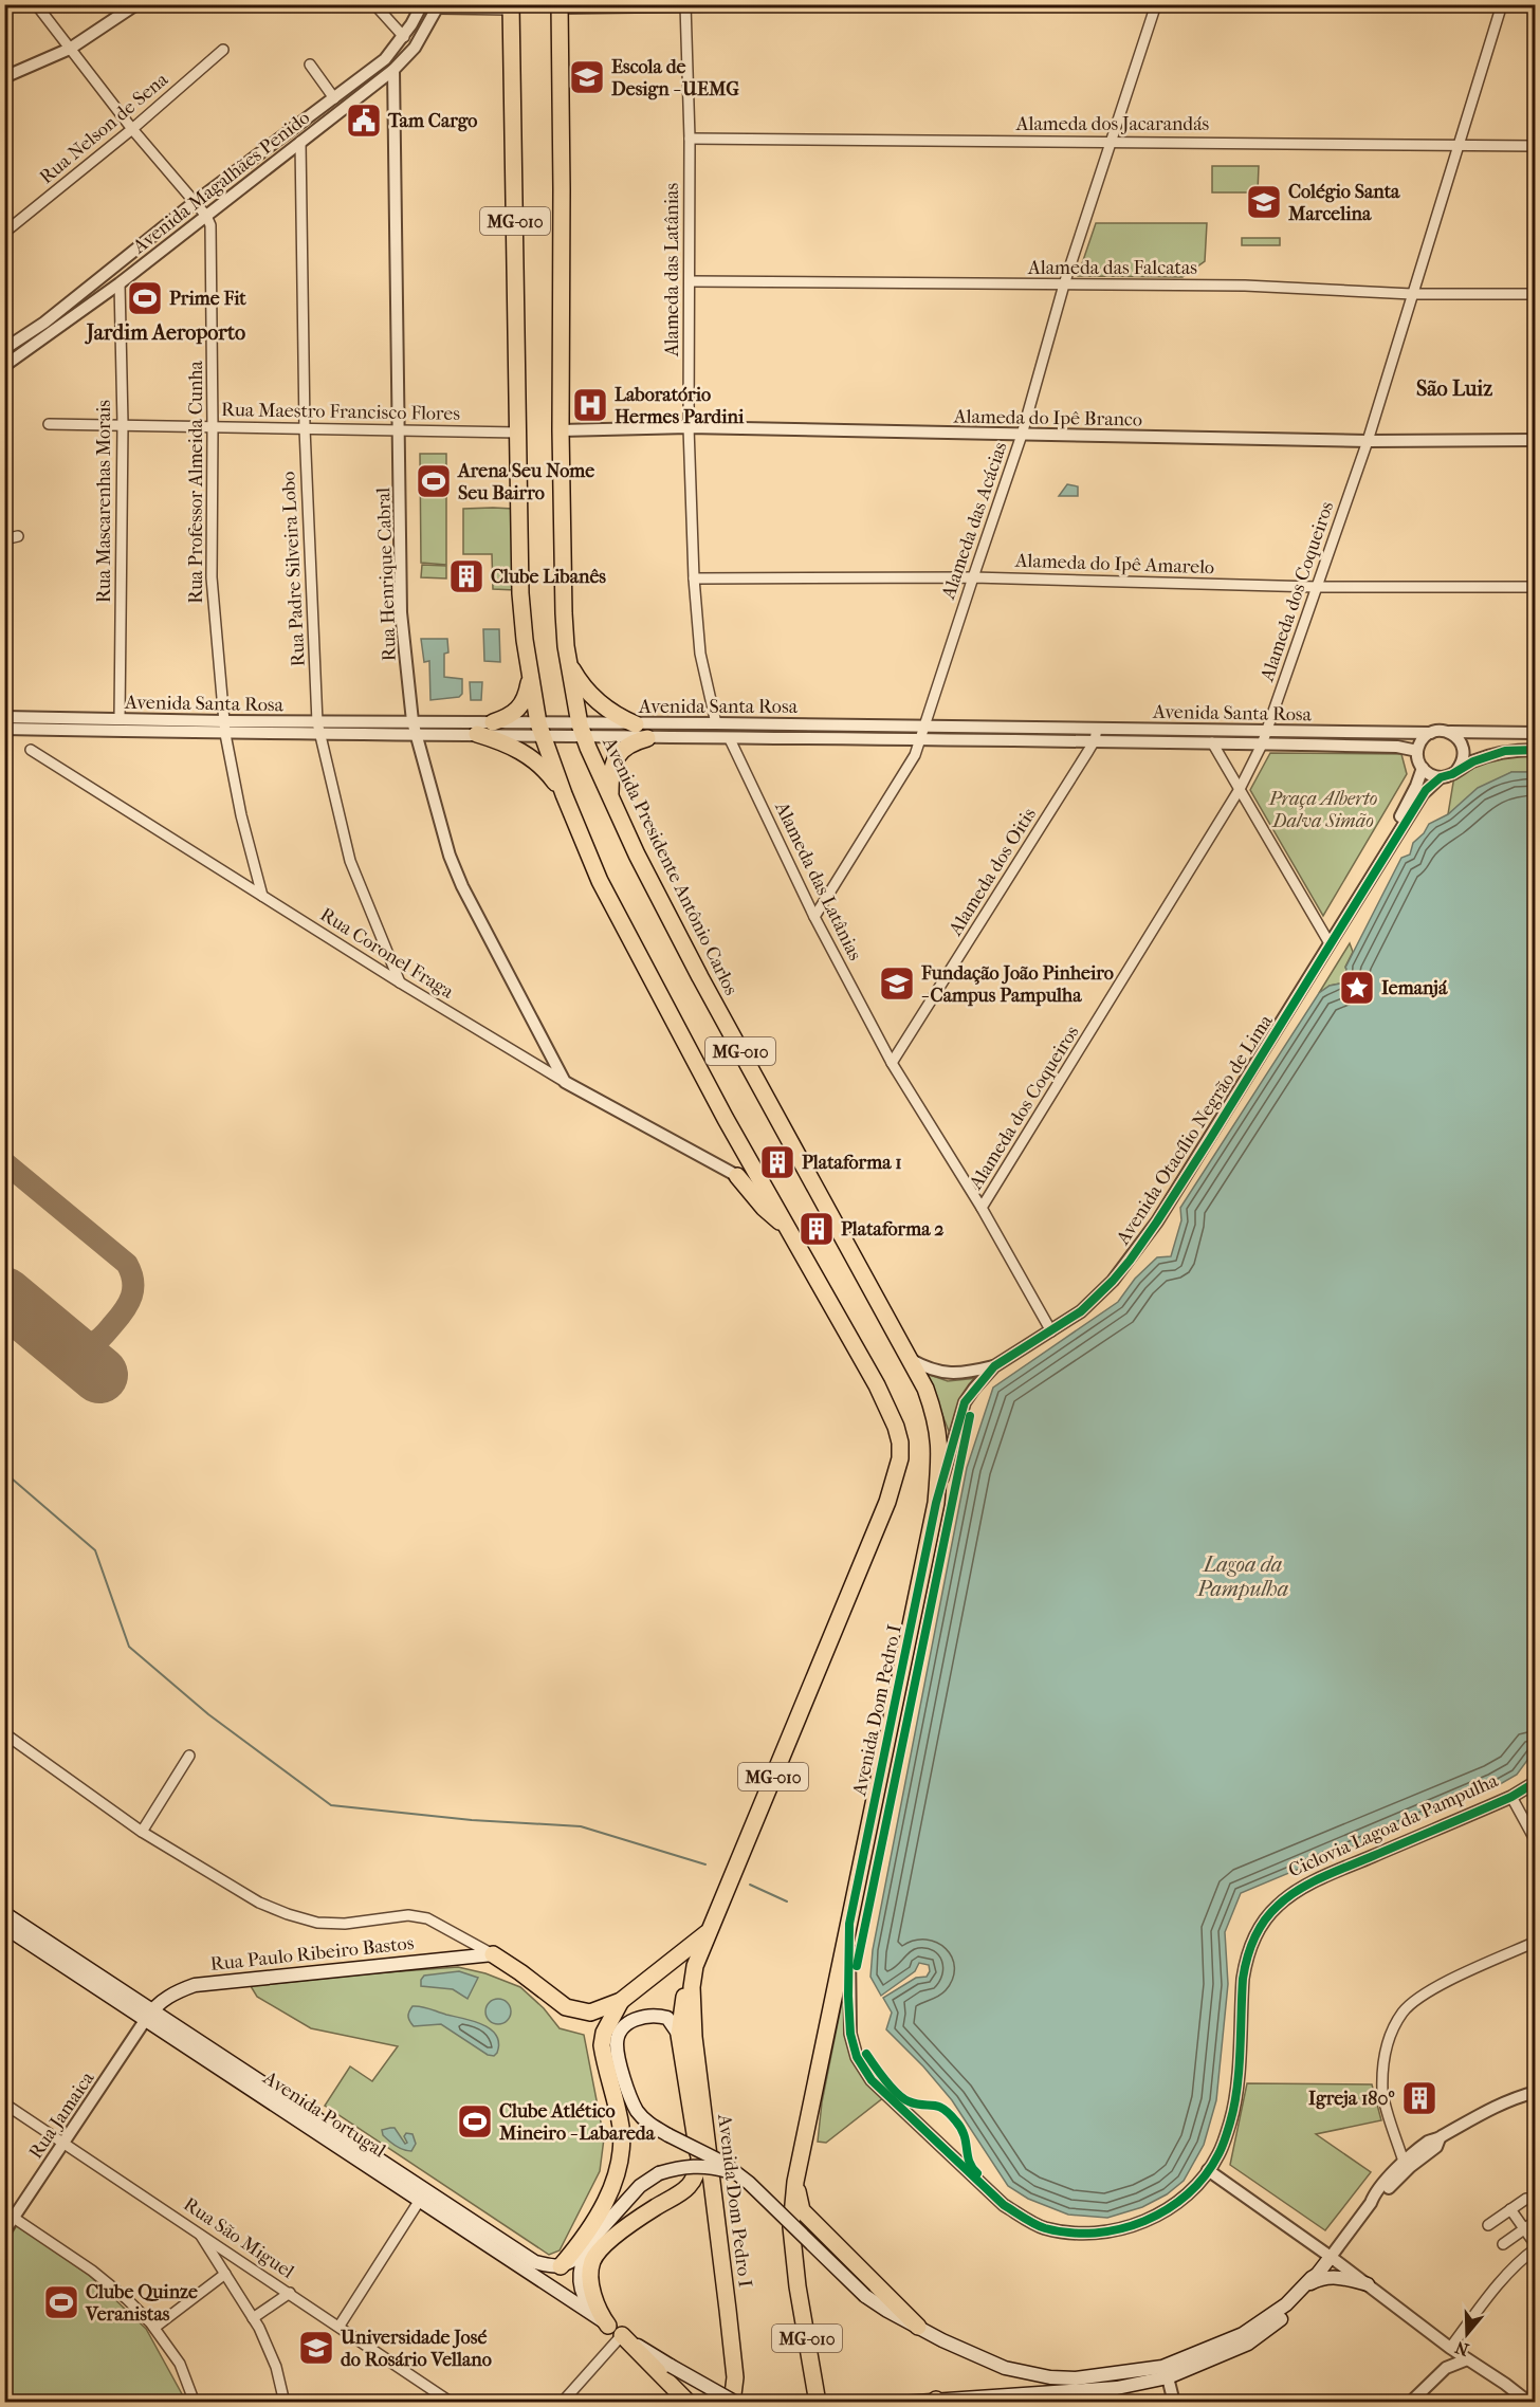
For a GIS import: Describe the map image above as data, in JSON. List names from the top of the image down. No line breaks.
{"streets":{"highway":["MG-010","Avenida Presidente Antônio Carlos","Avenida Dom Pedro I"],"main road":["Rua Paulo Ribeiro Bastos","Avenida Portugal"],"street":["Alameda dos Jacarandás","Rua Nelson de Sena","Avenida Magalhães Penido","Alameda das Falcatas","Alameda das Latânias","Rua Maestro Francisco Flores","Alameda do Ipê Branco","Rua Professor Almeida Cunha","Rua Mascarenhas Morais","Alameda das Acácias","Alameda do Ipê Amarelo","Rua Padre Silveira Lobo","Rua Henrique Cabral","Alameda dos Coqueiros","Avenida Santa Rosa","Alameda dos Oitis","Rua Coronel Fraga","Avenida Otacílio Negrão de Lima","Rua Jamaica","Rua São Miguel"],"cycle path":["Ciclovia Lagoa da Pampulha"]},"crossings":[["Alameda dos Jacarandás","Alameda das Latânias"],["Alameda dos Jacarandás","Alameda das Acácias"],["Alameda dos Jacarandás","Alameda dos Coqueiros"],["Avenida Magalhães Penido","Rua Professor Almeida Cunha"],["Avenida Magalhães Penido","Rua Mascarenhas Morais"],["Avenida Magalhães Penido","Rua Padre Silveira Lobo"],["Avenida Magalhães Penido","Rua Henrique Cabral"],["MG-010","Rua Maestro Francisco Flores"],["MG-010","Avenida Santa Rosa"],["MG-010","Rua Coronel Fraga"],["MG-010","Avenida Dom Pedro I"],["Alameda das Falcatas","Alameda das Latânias"],["Alameda das Falcatas","Alameda das Acácias"],["Alameda das Falcatas","Alameda dos Coqueiros"],["Alameda das Latânias","Alameda do Ipê Branco"],["Alameda das Latânias","Alameda das Acácias"],["Alameda das Latânias","Alameda do Ipê Amarelo"],["Alameda das Latânias","Alameda dos Coqueiros"],["Alameda das Latânias","Avenida Santa Rosa"],["Alameda das Latânias","Alameda dos Oitis"],["Alameda das Latânias","Avenida Otacílio Negrão de Lima"],["Rua Maestro Francisco Flores","Rua Professor Almeida Cunha"],["Rua Maestro Francisco Flores","Rua Mascarenhas Morais"],["Rua Maestro Francisco Flores","Rua Padre Silveira Lobo"],["Rua Maestro Francisco Flores","Rua Henrique Cabral"],["Alameda do Ipê Branco","Alameda das Acácias"],["Alameda do Ipê Branco","Alameda dos Coqueiros"],["Alameda do Ipê Branco","Avenida Presidente Antônio Carlos"],["Rua Professor Almeida Cunha","Avenida Santa Rosa"],["Rua Professor Almeida Cunha","Rua Coronel Fraga"],["Rua Mascarenhas Morais","Avenida Santa Rosa"],["Alameda das Acácias","Alameda do Ipê Amarelo"],["Alameda das Acácias","Avenida Santa Rosa"],["Alameda do Ipê Amarelo","Alameda dos Coqueiros"],["Rua Padre Silveira Lobo","Avenida Santa Rosa"],["Rua Padre Silveira Lobo","Rua Coronel Fraga"],["Rua Henrique Cabral","Avenida Santa Rosa"],["Rua Henrique Cabral","Rua Coronel Fraga"],["Alameda dos Coqueiros","Avenida Santa Rosa"],["Avenida Santa Rosa","Avenida Presidente Antônio Carlos"],["Avenida Santa Rosa","Alameda dos Oitis"],["Avenida Santa Rosa","Avenida Otacílio Negrão de Lima"],["Avenida Presidente Antônio Carlos","Avenida Otacílio Negrão de Lima"],["Avenida Presidente Antônio Carlos","Avenida Dom Pedro I"],["Avenida Otacílio Negrão de Lima","Avenida Dom Pedro I"],["Avenida Dom Pedro I","Avenida Portugal"],["Rua Paulo Ribeiro Bastos","Avenida Portugal"],["Rua Paulo Ribeiro Bastos","Rua Jamaica"],["Avenida Portugal","Rua Jamaica"],["Rua Jamaica","Rua São Miguel"]],"districts":["Jardim Aeroporto","São Luiz"],"water":["Lagoa da Pampulha"],"parks":["Praça Alberto Dalva Simão"],"places":{"school or university":["Escola de Design - UEMG","Colégio Santa Marcelina","Fundação João Pinheiro - Campus Pampulha","Universidade José do Rosário Vellano"],"public building":["Tam Cargo"],"sports":["Prime Fit","Arena Seu Nome Seu Bairro","Clube Atlético Mineiro - Labareda","Clube Quinze Veranistas"],"hospital":["Laboratório Hermes Pardini"],"building":["Clube Libanês","Plataforma 1","Plataforma 2","Igreja 180º"],"place":["Iemanjá"]},"north":"bottom"}
